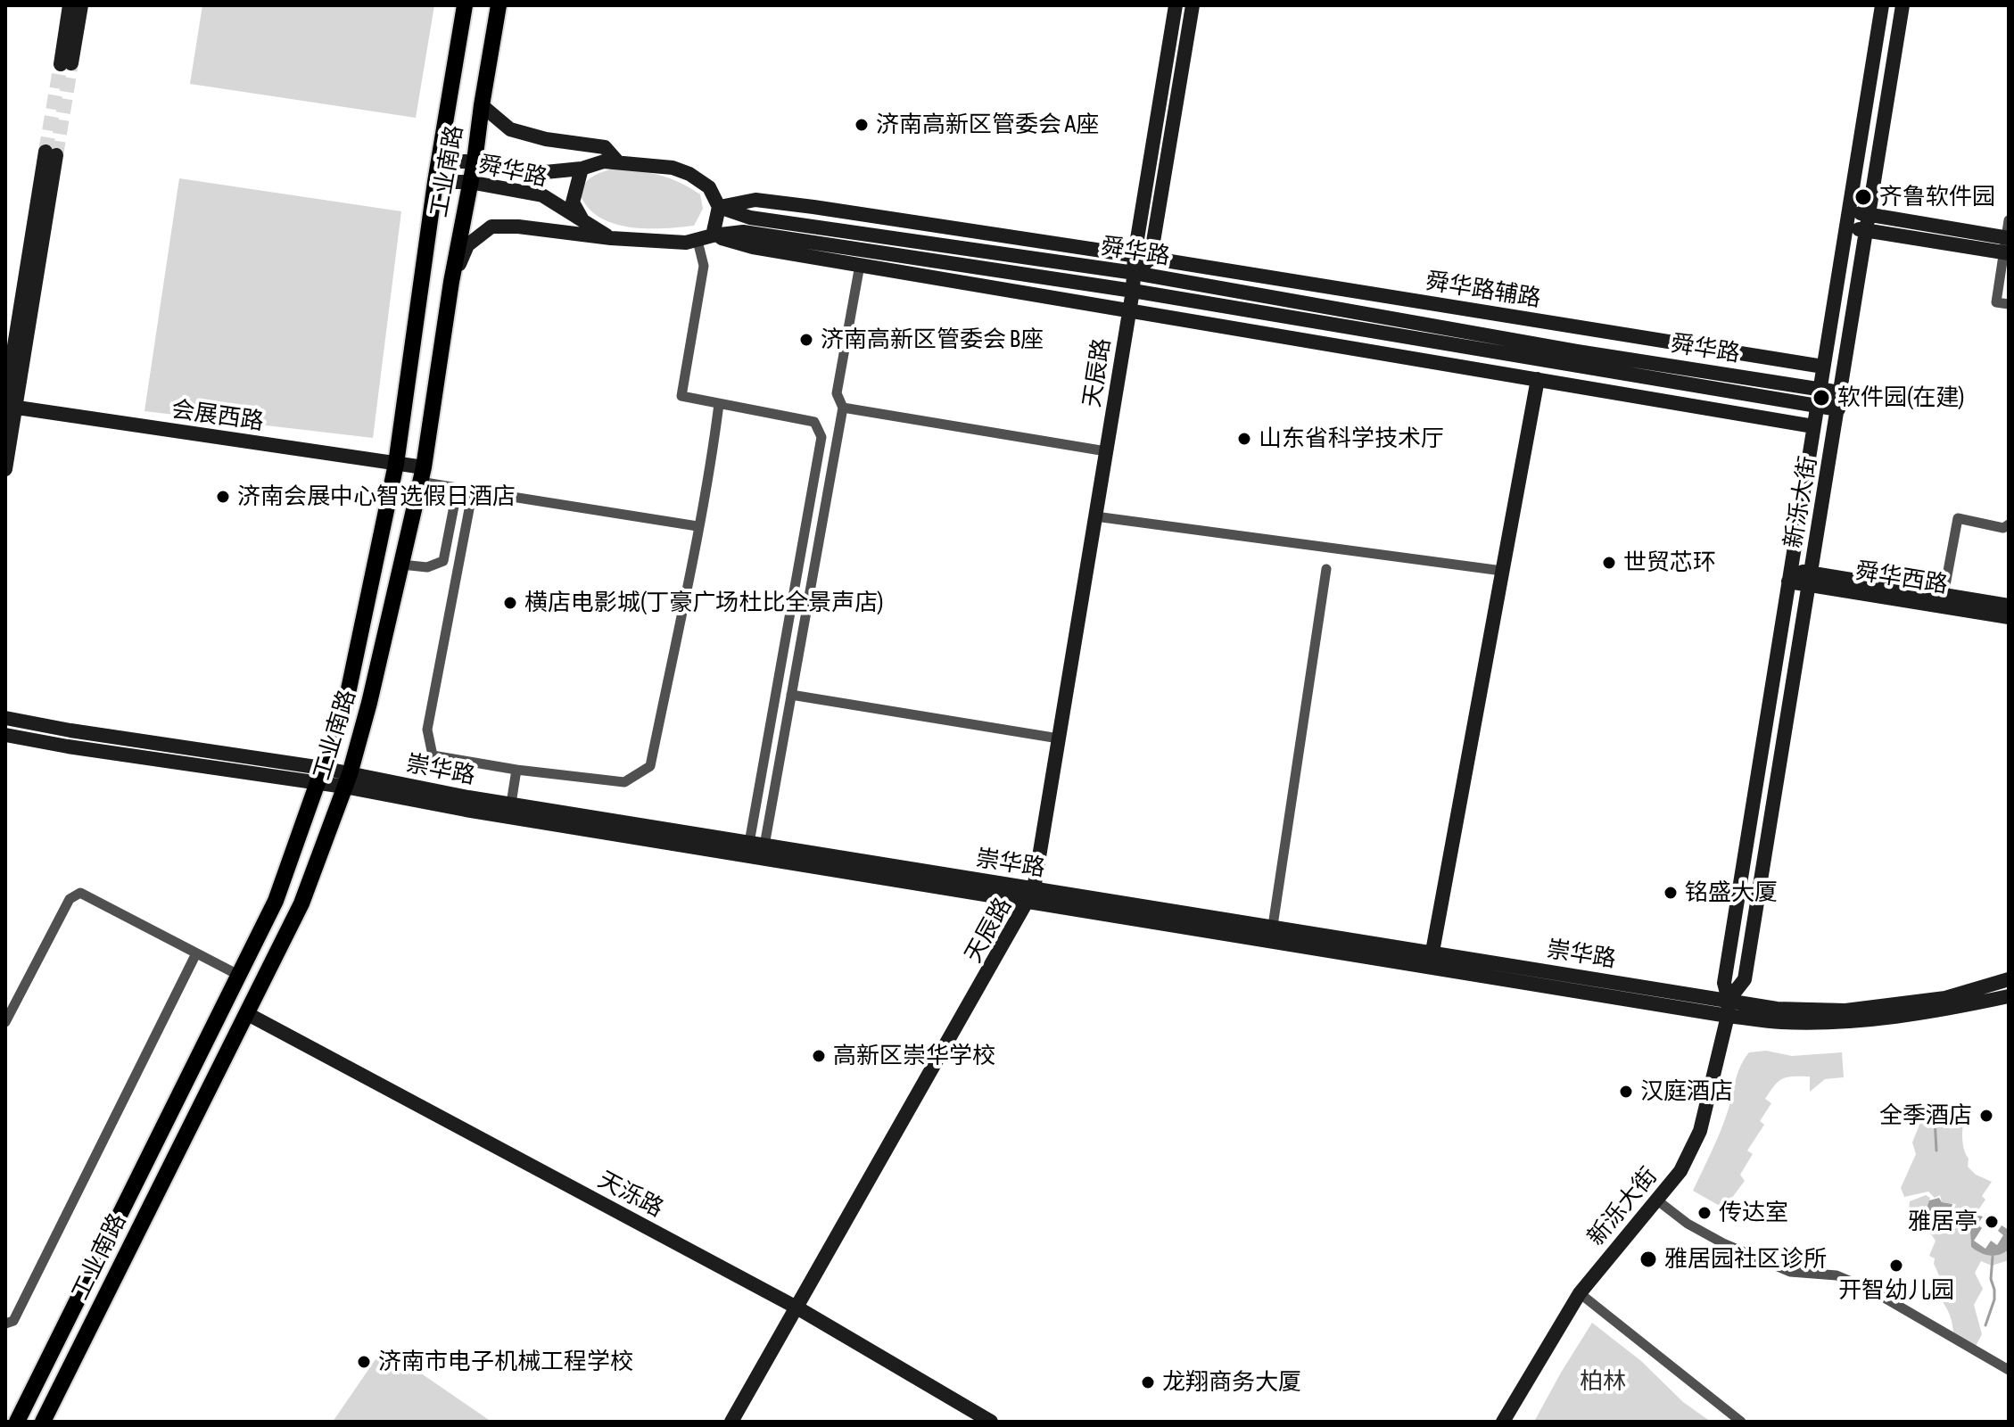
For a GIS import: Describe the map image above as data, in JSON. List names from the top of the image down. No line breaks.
{"streets":{"main road":["工业南路","舜华路","舜华路辅路","天辰路","会展西路","新泺大街","舜华西路","崇华路","天泺路"]},"crossings":[["工业南路","舜华路"],["工业南路","会展西路"],["工业南路","崇华路"],["工业南路","天泺路"],["舜华路","舜华路辅路"],["舜华路","天辰路"],["舜华路","新泺大街"],["舜华路辅路","天辰路"],["舜华路辅路","新泺大街"],["天辰路","崇华路"],["天辰路","天泺路"],["新泺大街","舜华西路"],["新泺大街","崇华路"]],"parks":["柏林"],"places":["济南高新区管委会 A座","齐鲁软件园","济南高新区管委会 B座","软件园(在建)","山东省科学技术厅","济南会展中心智选假日酒店","世贸芯环","横店电影城(丁豪广场杜比全景声店)","铭盛大厦","高新区崇华学校","汉庭酒店","全季酒店","传达室","雅居亭","雅居园社区诊所","开智幼儿园","济南市电子机械工程学校","龙翔商务大厦"]}
